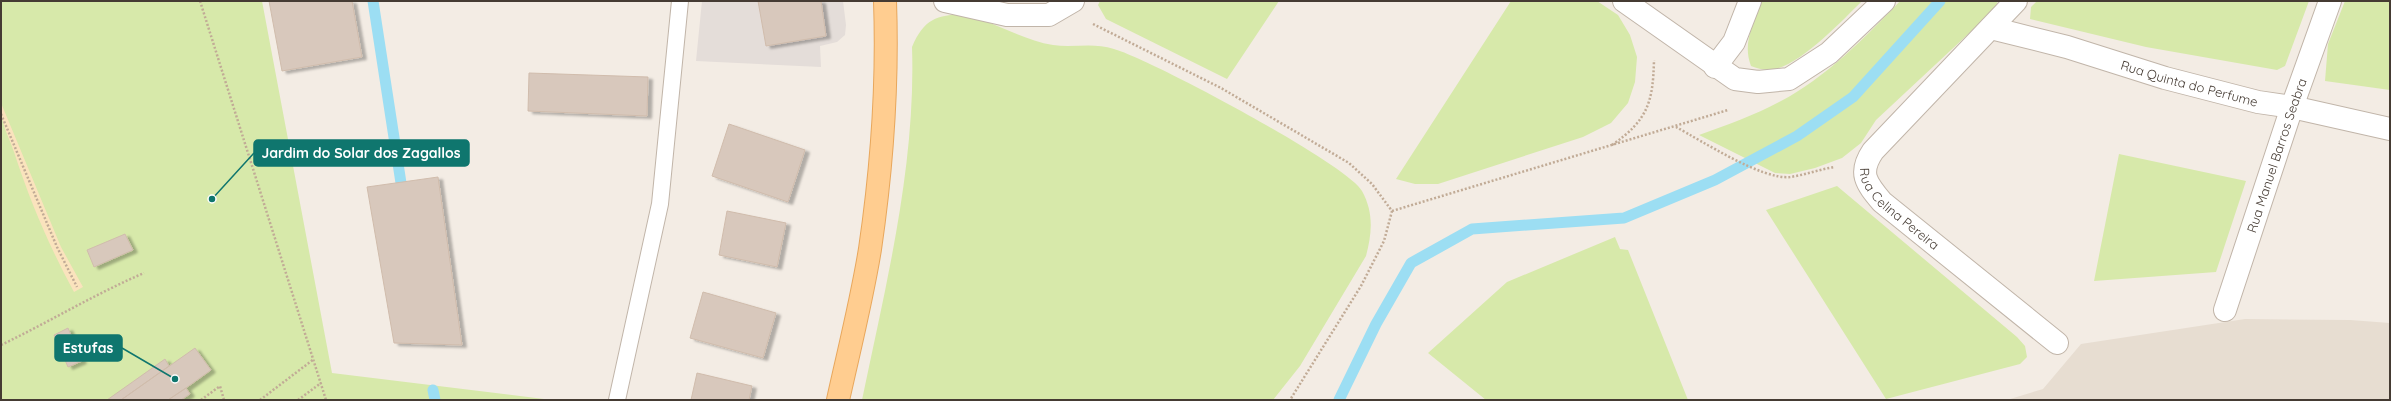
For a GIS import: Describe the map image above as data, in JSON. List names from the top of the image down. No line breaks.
{"streets":{"street":["Rua Quinta do Perfume","Rua Manuel Barros Seabra","Rua Celina Pereira"]},"crossings":[["Rua Quinta do Perfume","Rua Manuel Barros Seabra"],["Rua Quinta do Perfume","Rua Celina Pereira"]],"places":["Jardim do Solar dos Zagallos","Estufas"]}
